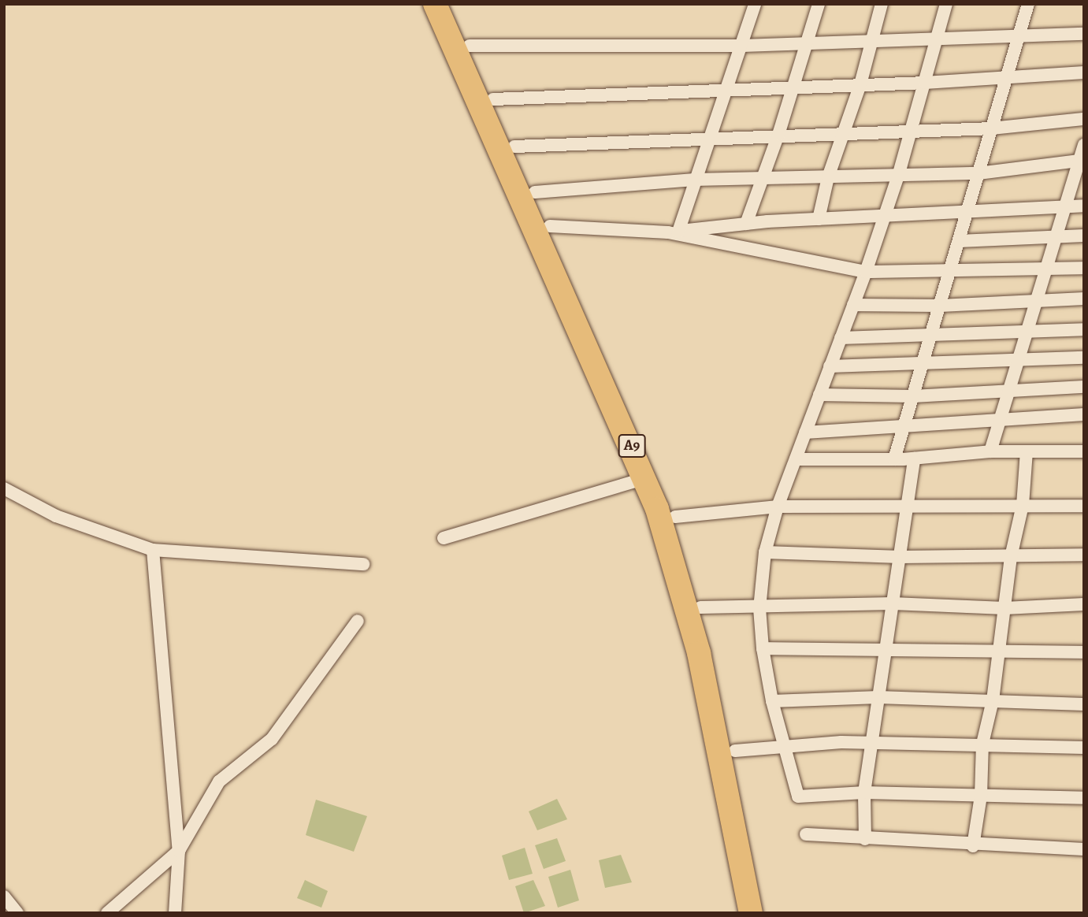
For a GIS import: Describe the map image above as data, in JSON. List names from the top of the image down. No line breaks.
{"streets":{"highway":["A9"]}}
